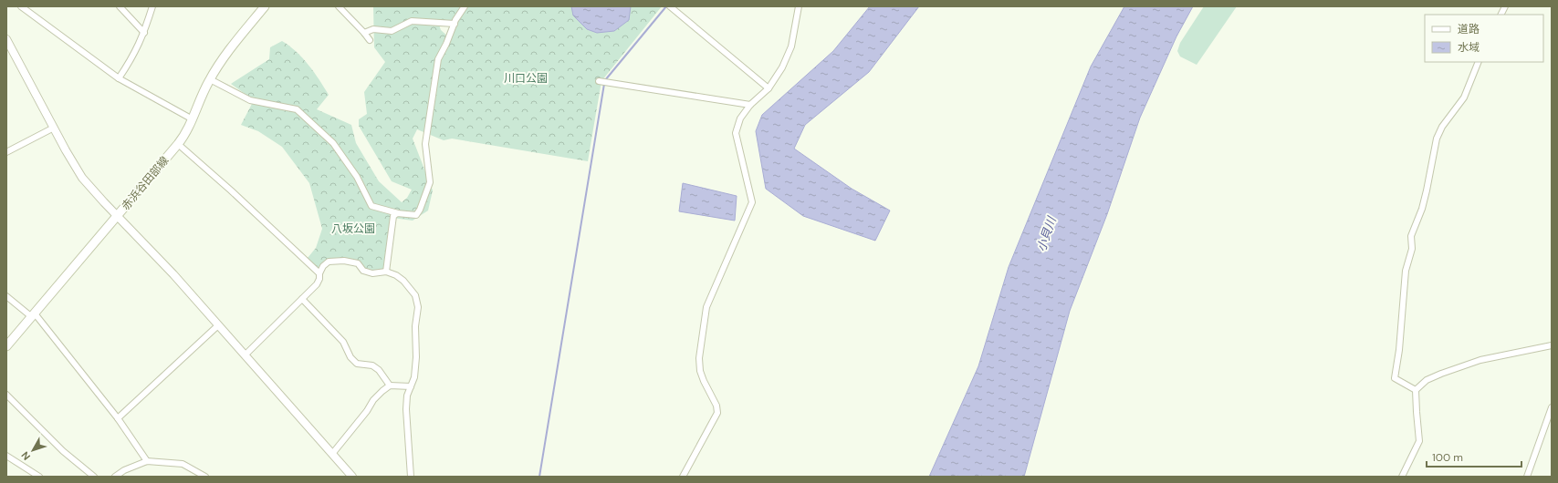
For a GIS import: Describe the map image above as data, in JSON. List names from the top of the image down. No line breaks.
{"streets":{"main road":["赤浜谷田部線"]},"water":["小貝川"],"parks":["川口公園","八坂公園"],"legend":["道路","水域"],"scale_bar":"100 m","north":"bottom left"}
